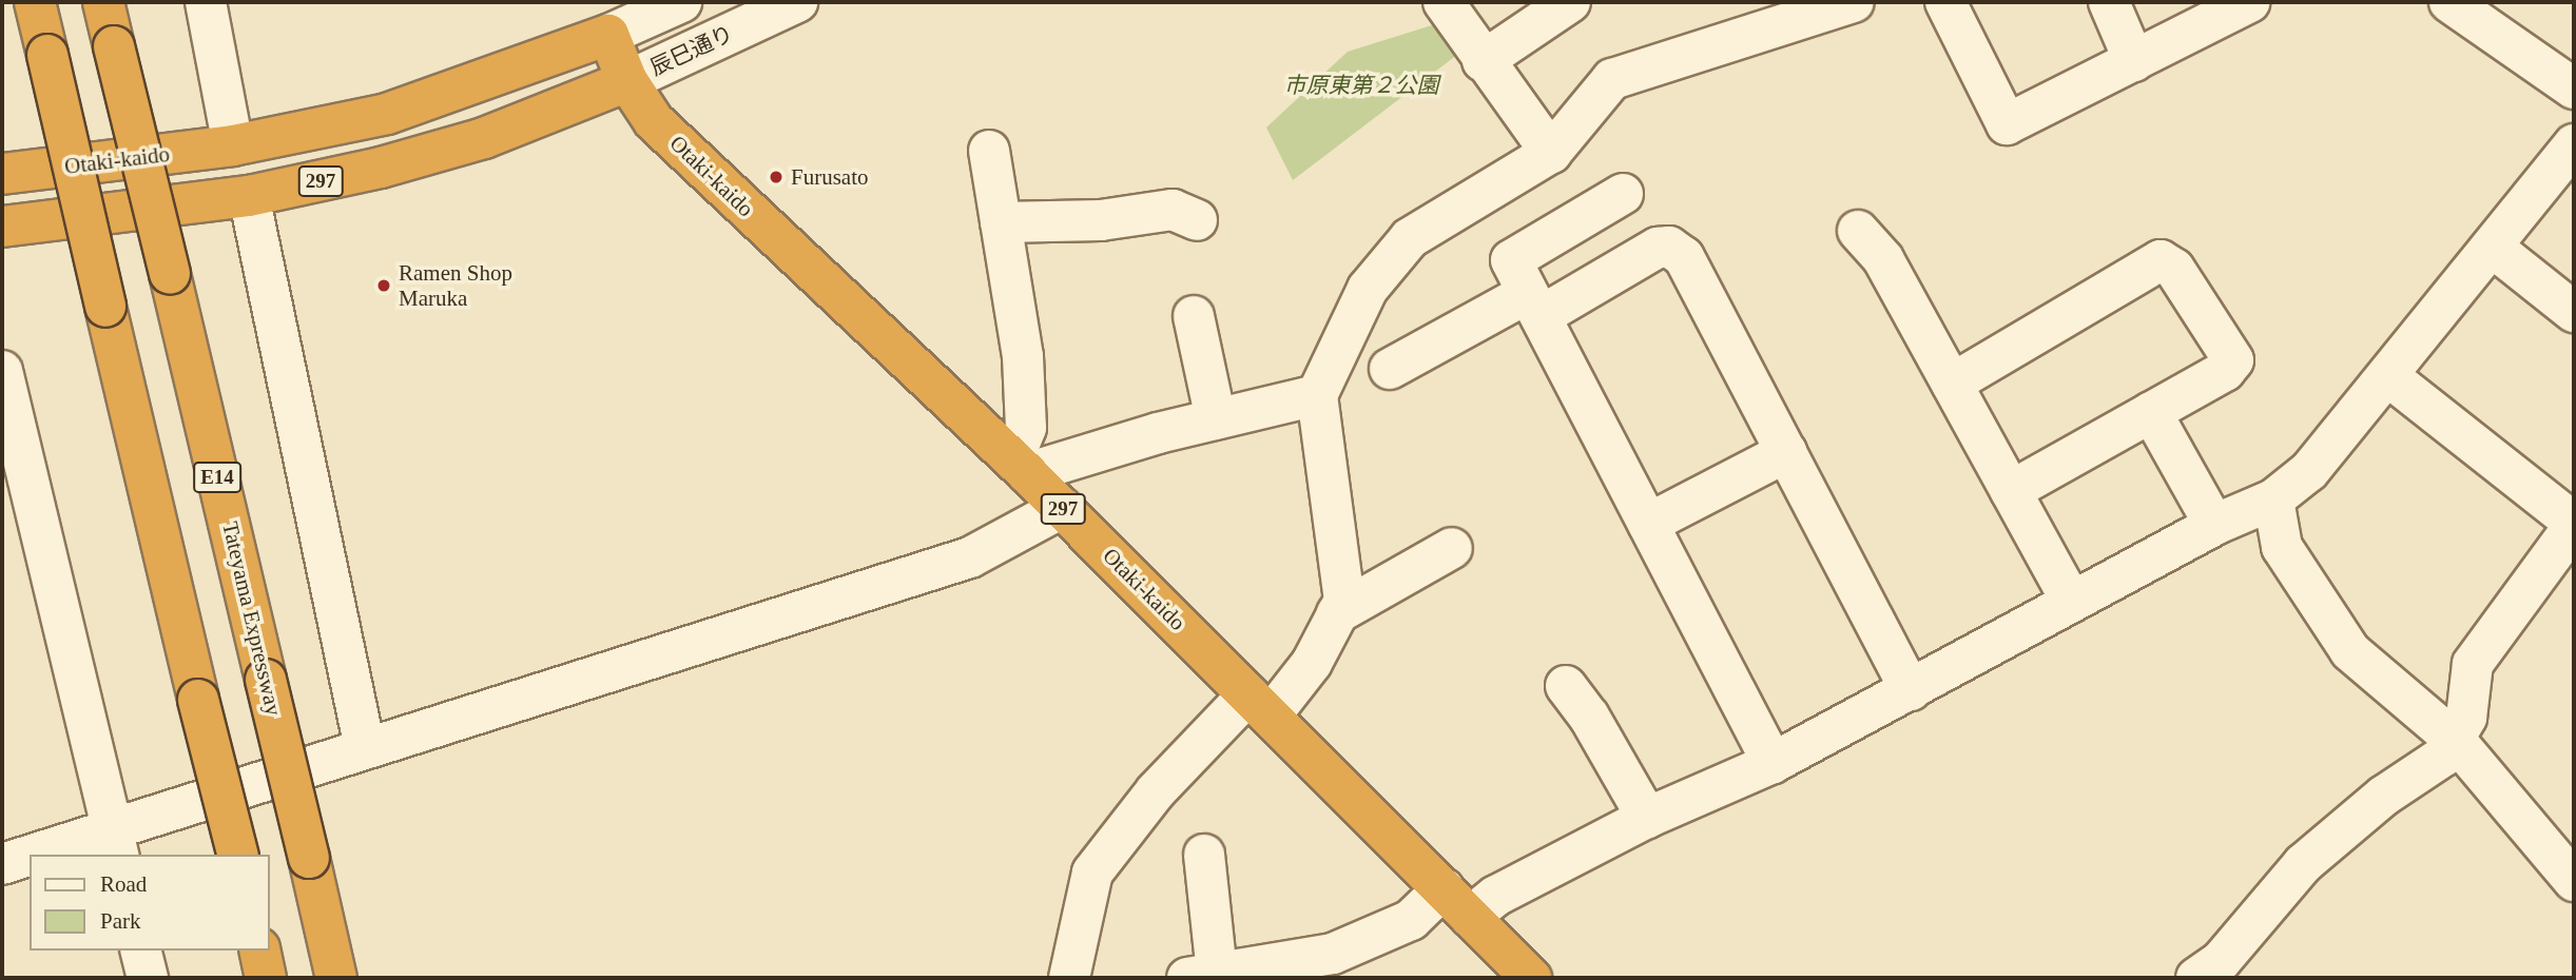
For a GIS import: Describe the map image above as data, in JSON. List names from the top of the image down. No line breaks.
{"streets":{"highway":["Otaki-kaido","297","E14","Tateyama Expressway"],"street":["辰巳通り"]},"crossings":[["辰巳通り","Otaki-kaido"],["辰巳通り","297"],["Otaki-kaido","297"]],"parks":["市原東第２公園"],"places":["Furusato","Ramen Shop Maruka"],"legend":["Road","Park"]}
